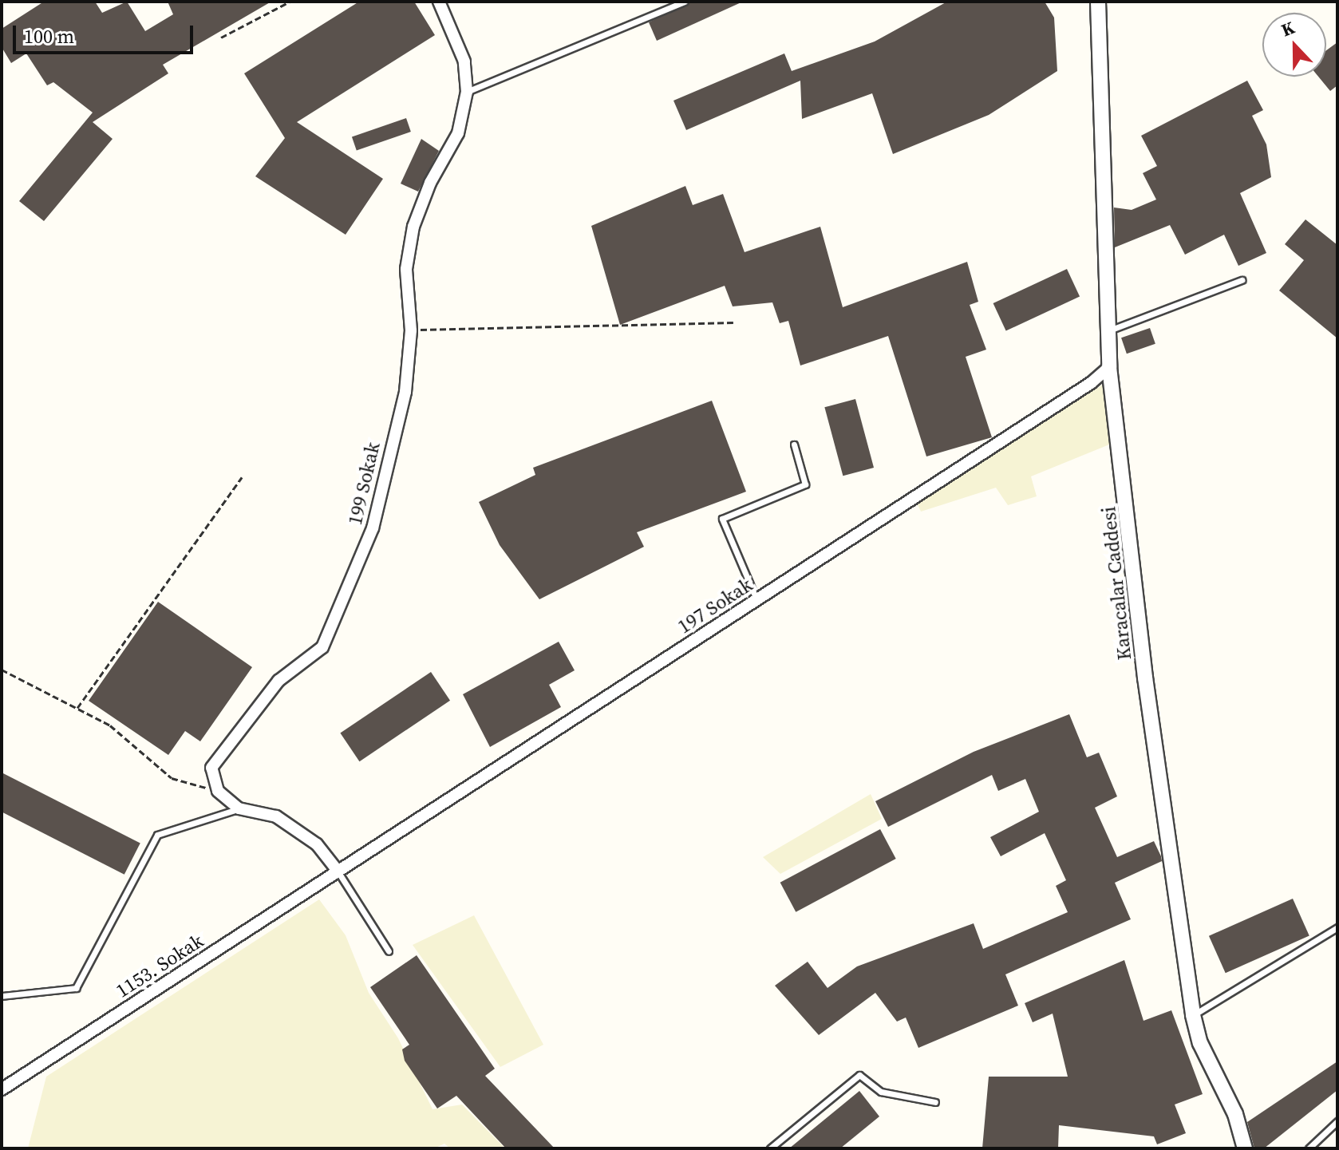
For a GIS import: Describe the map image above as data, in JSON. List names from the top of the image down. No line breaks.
{"streets":{"street":["199 Sokak","Karacalar Caddesi","197 Sokak","1153. Sokak"]},"crossings":[["Karacalar Caddesi","197 Sokak"],["197 Sokak","1153. Sokak"]],"scale_bar":"100 m","north":"top"}
